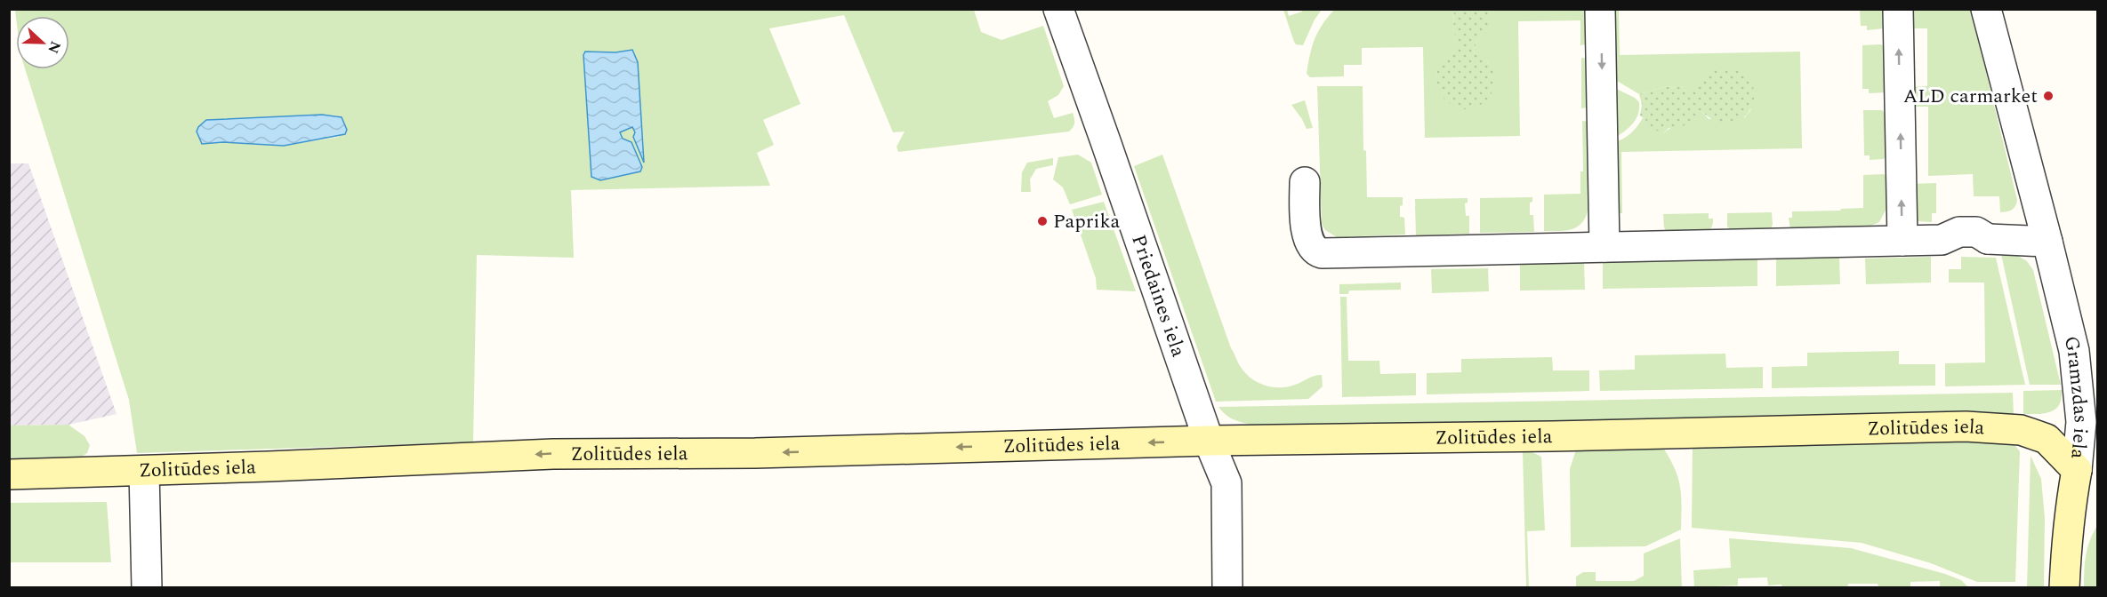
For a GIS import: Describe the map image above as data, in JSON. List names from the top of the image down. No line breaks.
{"streets":{"street":["Priedaines iela","Gramzdas iela","Zolitūdes iela"]},"crossings":[["Priedaines iela","Zolitūdes iela"],["Gramzdas iela","Zolitūdes iela"]],"one_way":["Zolitūdes iela"],"places":["ALD carmarket","Paprika"],"north":"right"}
